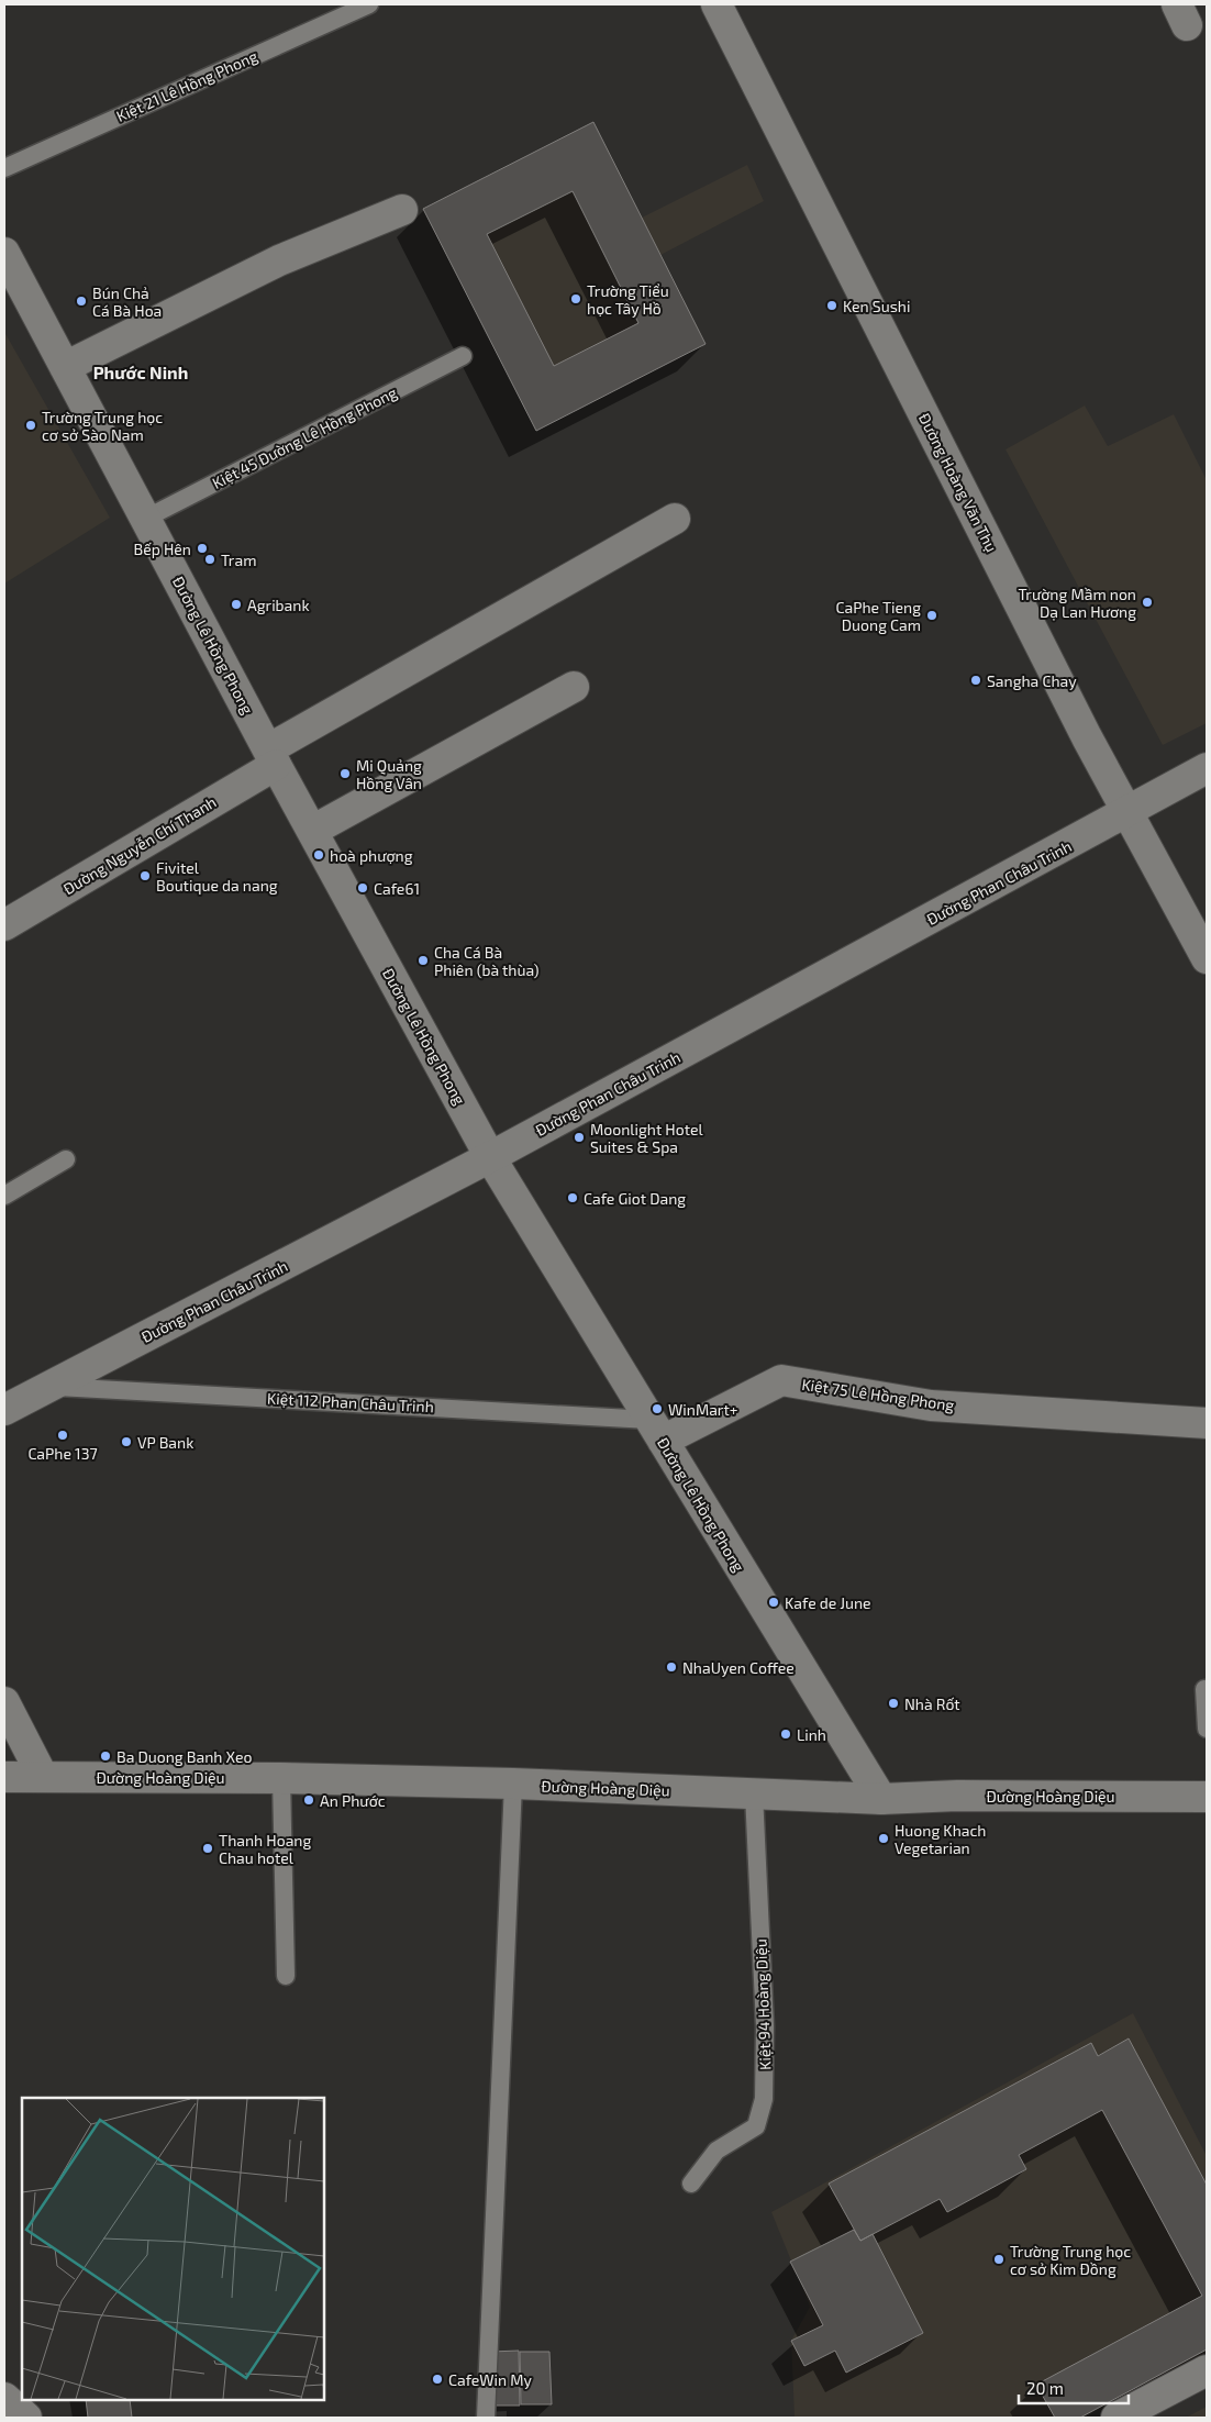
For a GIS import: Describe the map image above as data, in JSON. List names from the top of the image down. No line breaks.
{"streets":{"street":["Đường Hoàng Văn Thụ","Đường Lê Hồng Phong","Đường Nguyễn Chí Thanh","Đường Phan Châu Trinh","Kiệt 75 Lê Hồng Phong","Đường Hoàng Diệu"],"lane":["Kiệt 21 Lê Hồng Phong","Kiệt 45 Đường Lê Hồng Phong","Kiệt 112 Phan Châu Trinh","Kiệt 94 Hoàng Diệu"]},"crossings":[["Kiệt 45 Đường Lê Hồng Phong","Đường Lê Hồng Phong"],["Đường Hoàng Văn Thụ","Đường Phan Châu Trinh"],["Đường Lê Hồng Phong","Đường Nguyễn Chí Thanh"],["Đường Lê Hồng Phong","Đường Phan Châu Trinh"],["Đường Lê Hồng Phong","Kiệt 75 Lê Hồng Phong"],["Đường Lê Hồng Phong","Kiệt 112 Phan Châu Trinh"],["Đường Lê Hồng Phong","Đường Hoàng Diệu"],["Đường Phan Châu Trinh","Kiệt 112 Phan Châu Trinh"],["Kiệt 75 Lê Hồng Phong","Kiệt 112 Phan Châu Trinh"],["Đường Hoàng Diệu","Kiệt 94 Hoàng Diệu"]],"districts":["Phước Ninh"],"places":["Trường Tiểu học Tây Hồ","Bún Chả Cá Bà Hoa","Ken Sushi","Trường Trung học cơ sở Sào Nam","Bếp Hên","Tram","Trường Mầm non Dạ Lan Hương","Agribank","CaPhe Tieng Duong Cam","Sangha Chay","Mi Quảng Hồng Vân","hoà phượng","Fivitel Boutique da nang","Cafe61","Cha Cá Bà Phiên (bà thùa)","Moonlight Hotel Suites & Spa","Cafe Giot Dang","WinMart+","CaPhe 137","VP Bank","Kafe de June","NhaUyen Coffee","Nhà Rốt","Linh","Ba Duong Banh Xeo","An Phước","Huong Khach Vegetarian","Thanh Hoang Chau hotel","Trường Trung học cơ sở Kim Đồng","CafeWin My"],"scale_bar":"20 m"}
